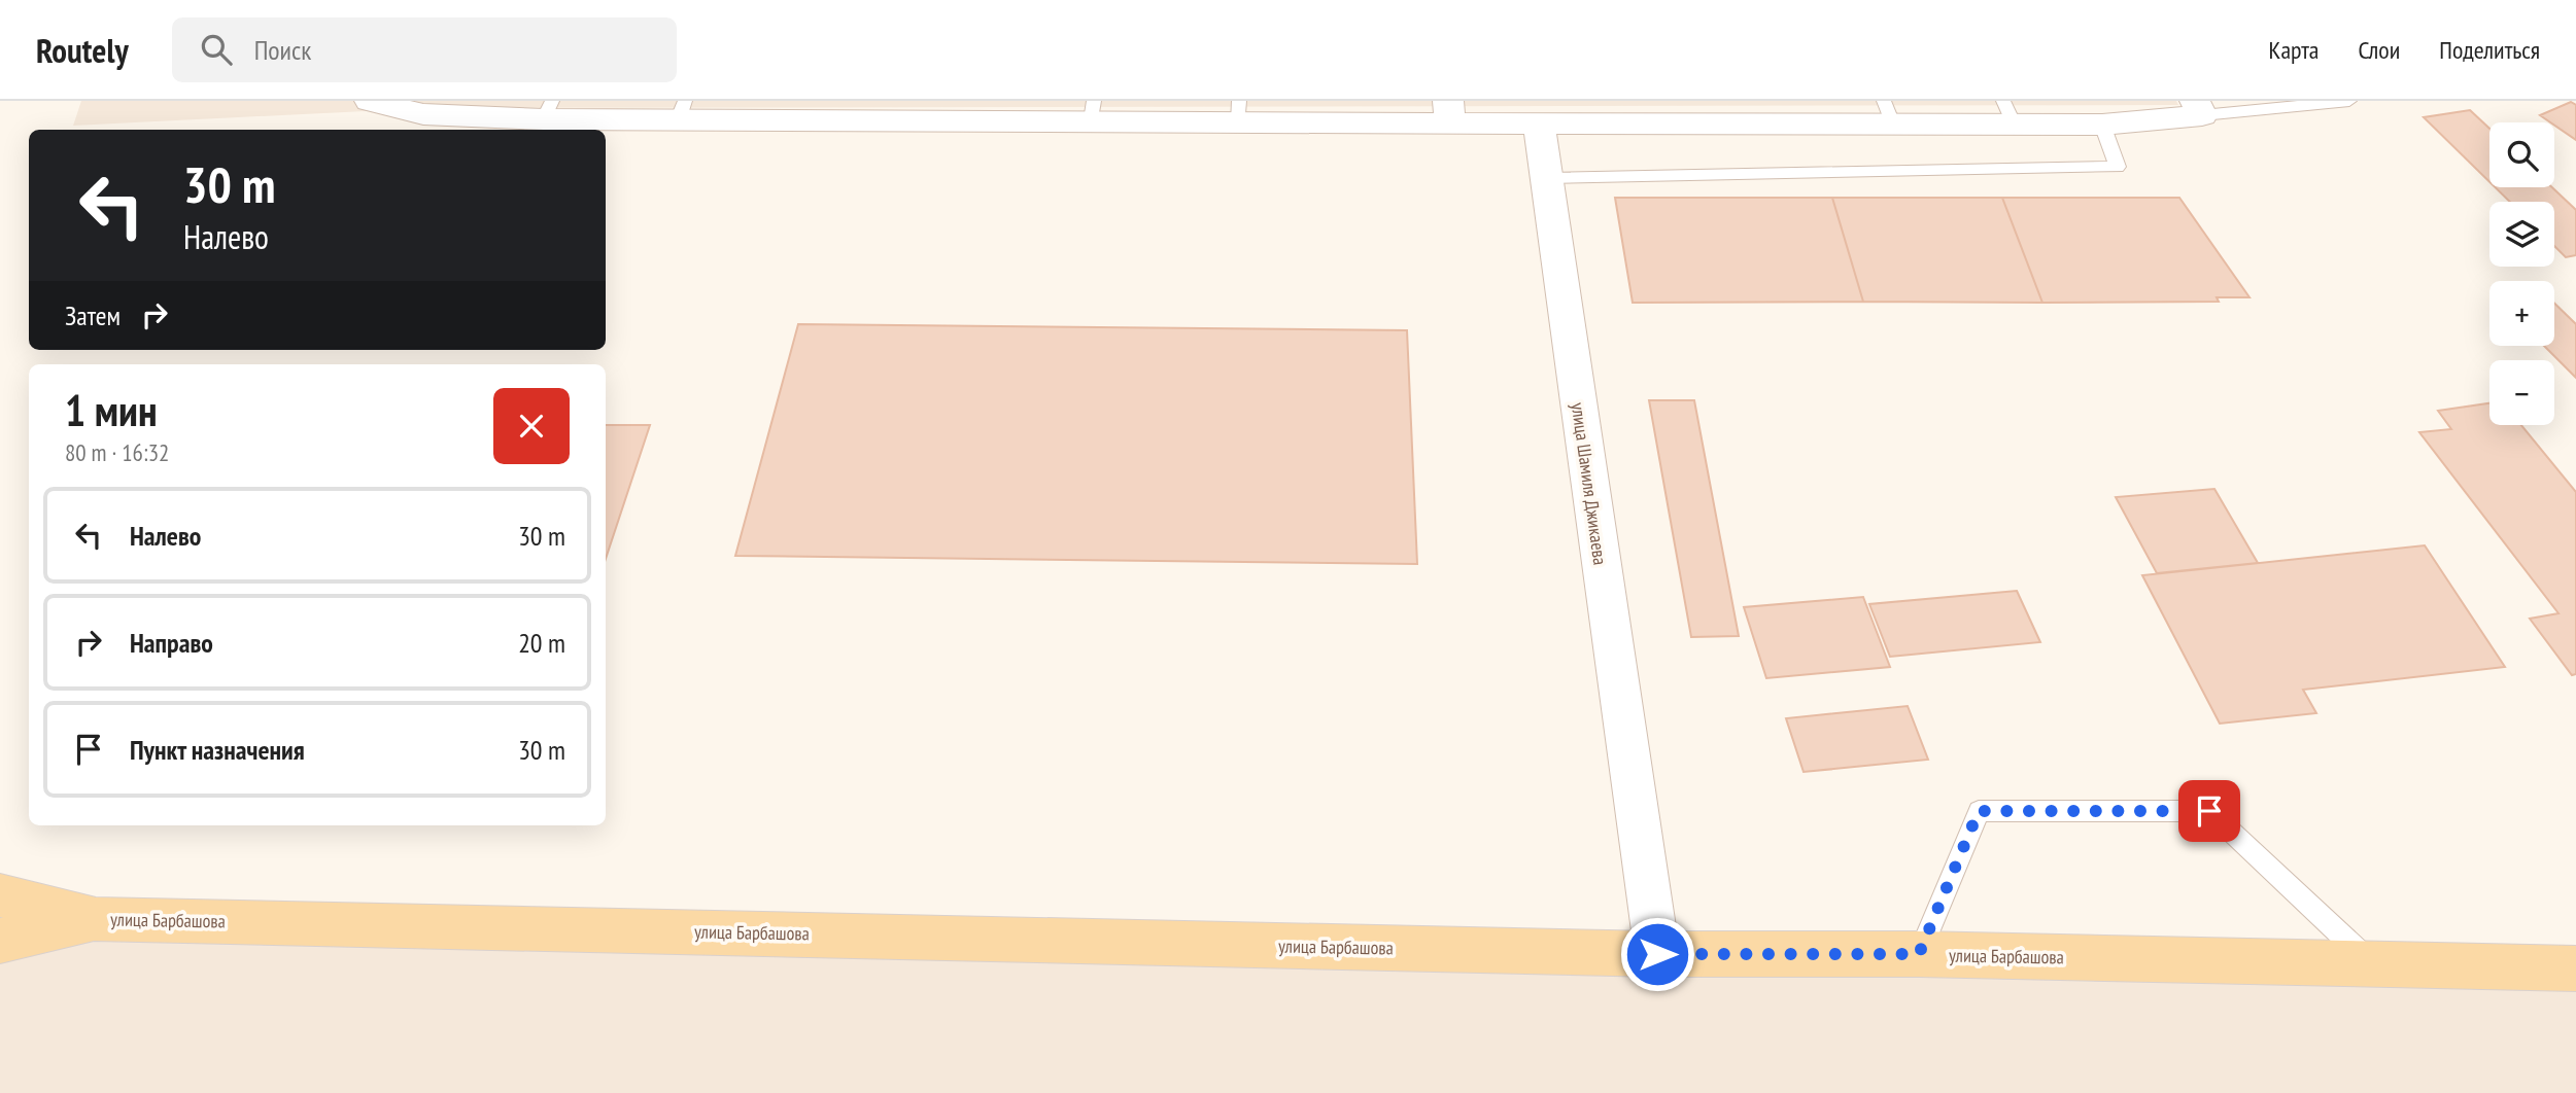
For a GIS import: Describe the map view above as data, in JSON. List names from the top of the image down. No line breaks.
{"streets":{"main road":["улица Барбашова"],"street":["улица Шамиля Джикаева"]},"crossings":[["улица Шамиля Джикаева","улица Барбашова"]],"page":{"header":"Routely","search":"Поиск","nav":["Карта","Слои","Поделиться"],"map_buttons":["+","−"],"turn":["30 m","Налево"],"then":"Затем","heading":["1 мин","80 m · 16:32"],"list":[{"name":"Налево","value":"30 m"},{"name":"Направо","value":"20 m"},{"name":"Пункт назначения","value":"30 m"}]}}
